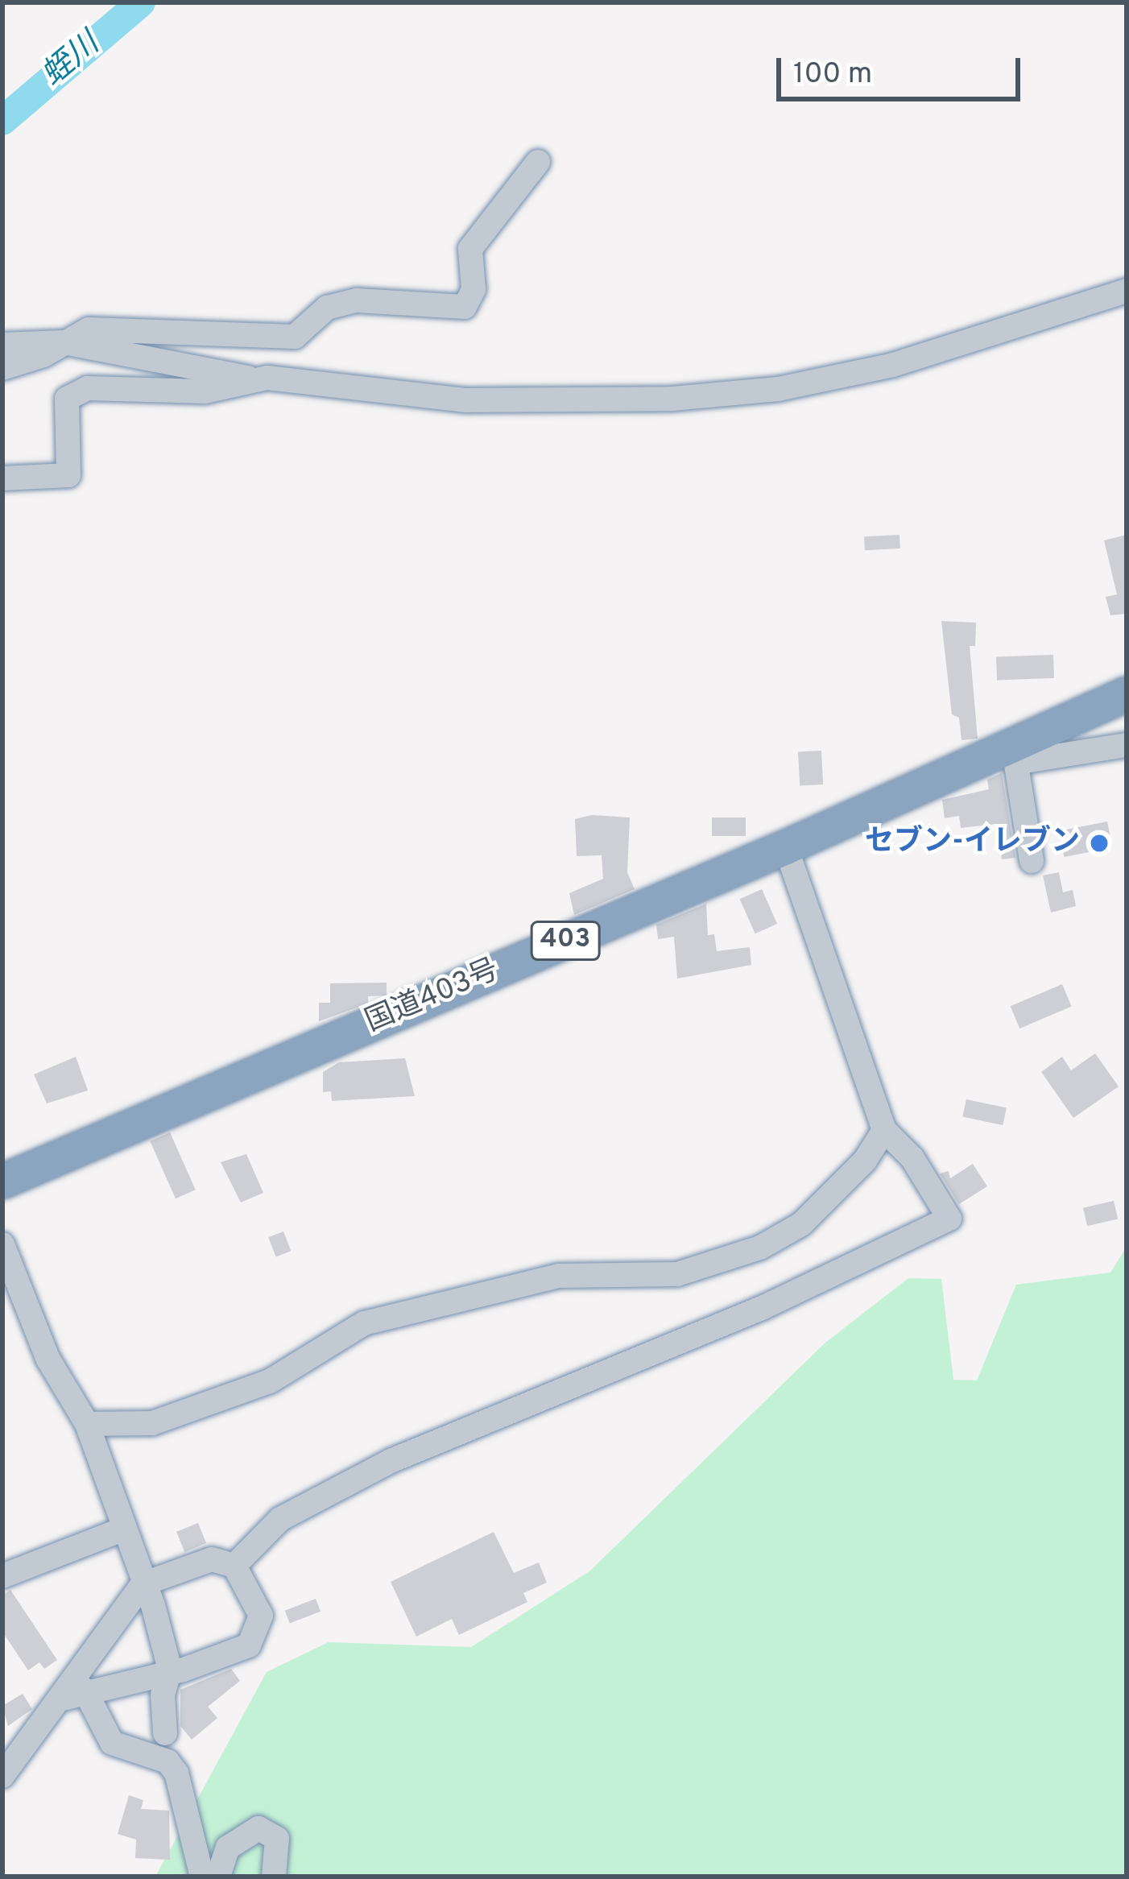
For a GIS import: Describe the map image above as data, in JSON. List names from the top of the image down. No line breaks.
{"streets":{"highway":["403","国道403号"]},"water":["蛭川"],"places":["セブン-イレブン"],"scale_bar":"100 m"}
